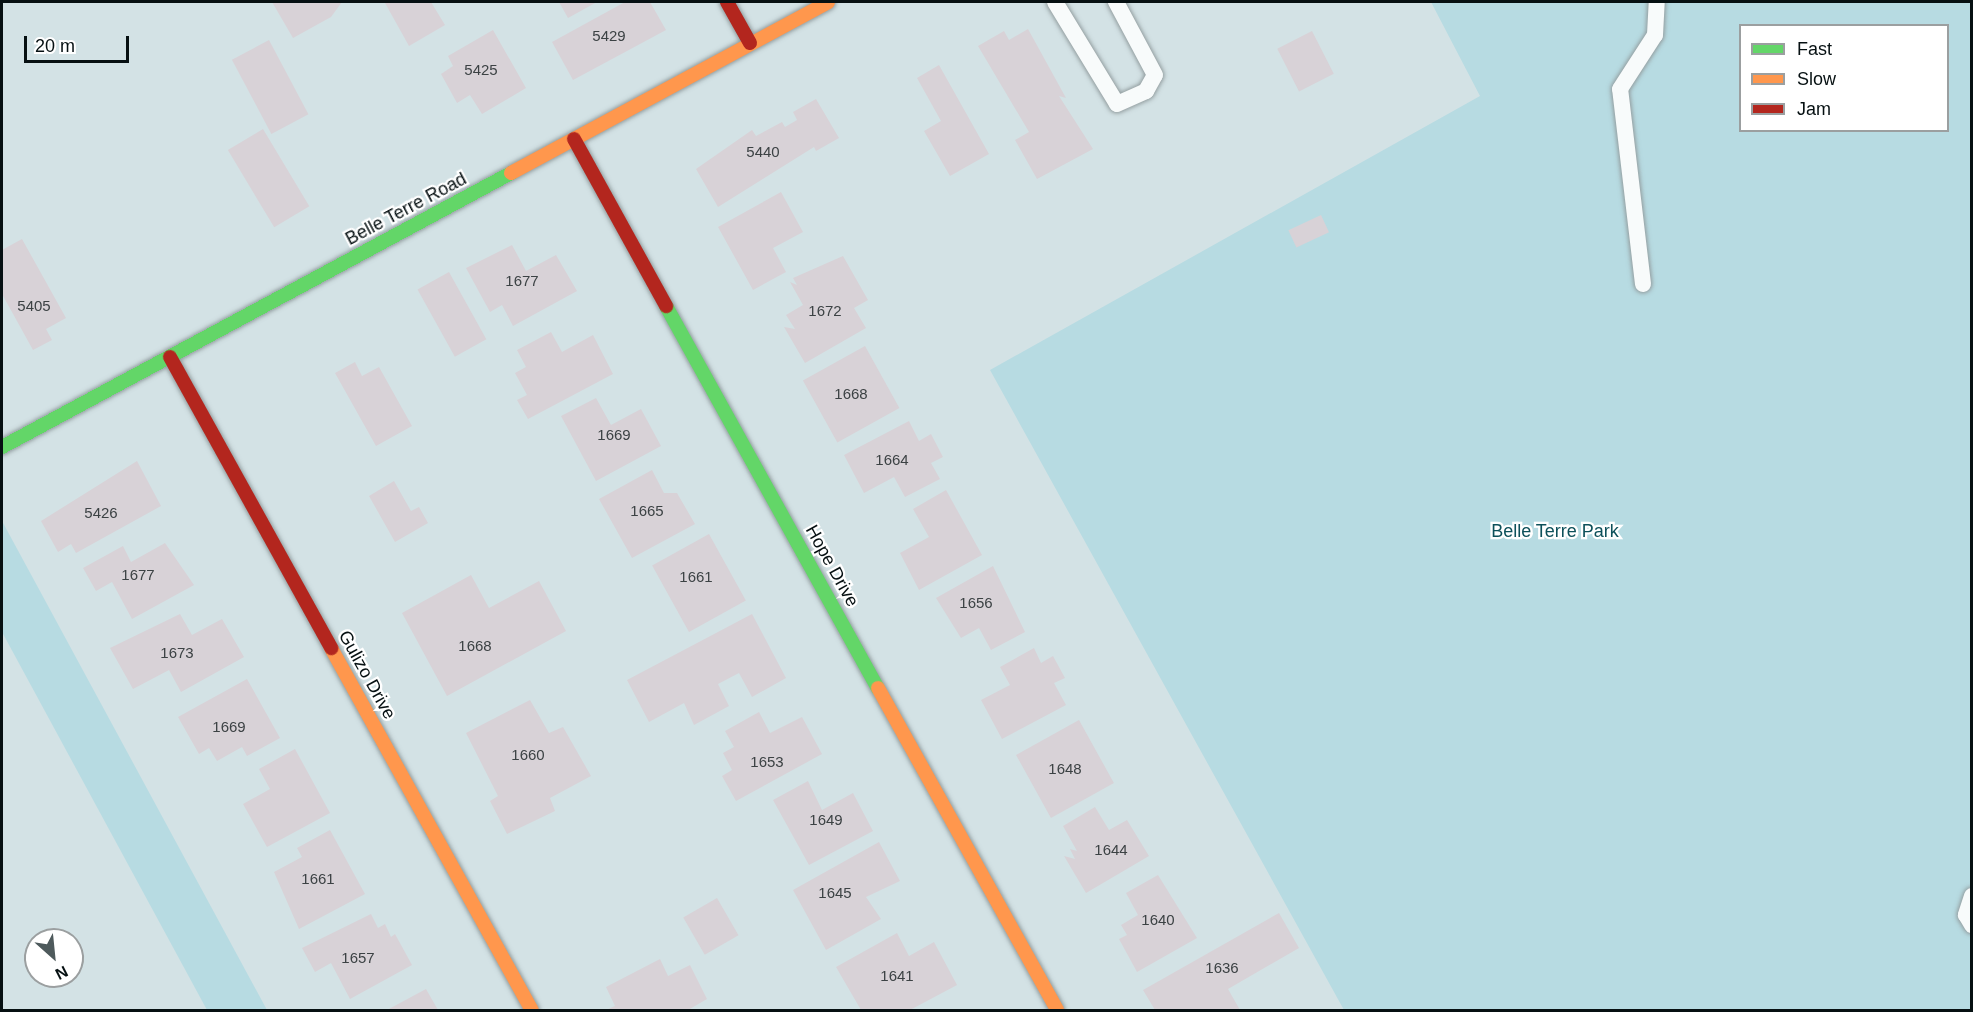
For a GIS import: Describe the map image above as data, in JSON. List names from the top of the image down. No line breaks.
{"streets":{"street":["Belle Terre Road","Hope Drive","Gulizo Drive"]},"crossings":[["Belle Terre Road","Hope Drive"],["Belle Terre Road","Gulizo Drive"]],"parks":["Belle Terre Park"],"house_numbers":["5429","5425","5440","1677","5405","1672","1668","1669","1664","1665","5426","1677","1661","1656","1668","1673","1669","1660","1653","1648","1649","1644","1661","1645","1640","1657","1636","1641"],"legend":["Fast","Slow","Jam"],"scale_bar":"20 m","north":"bottom right"}
